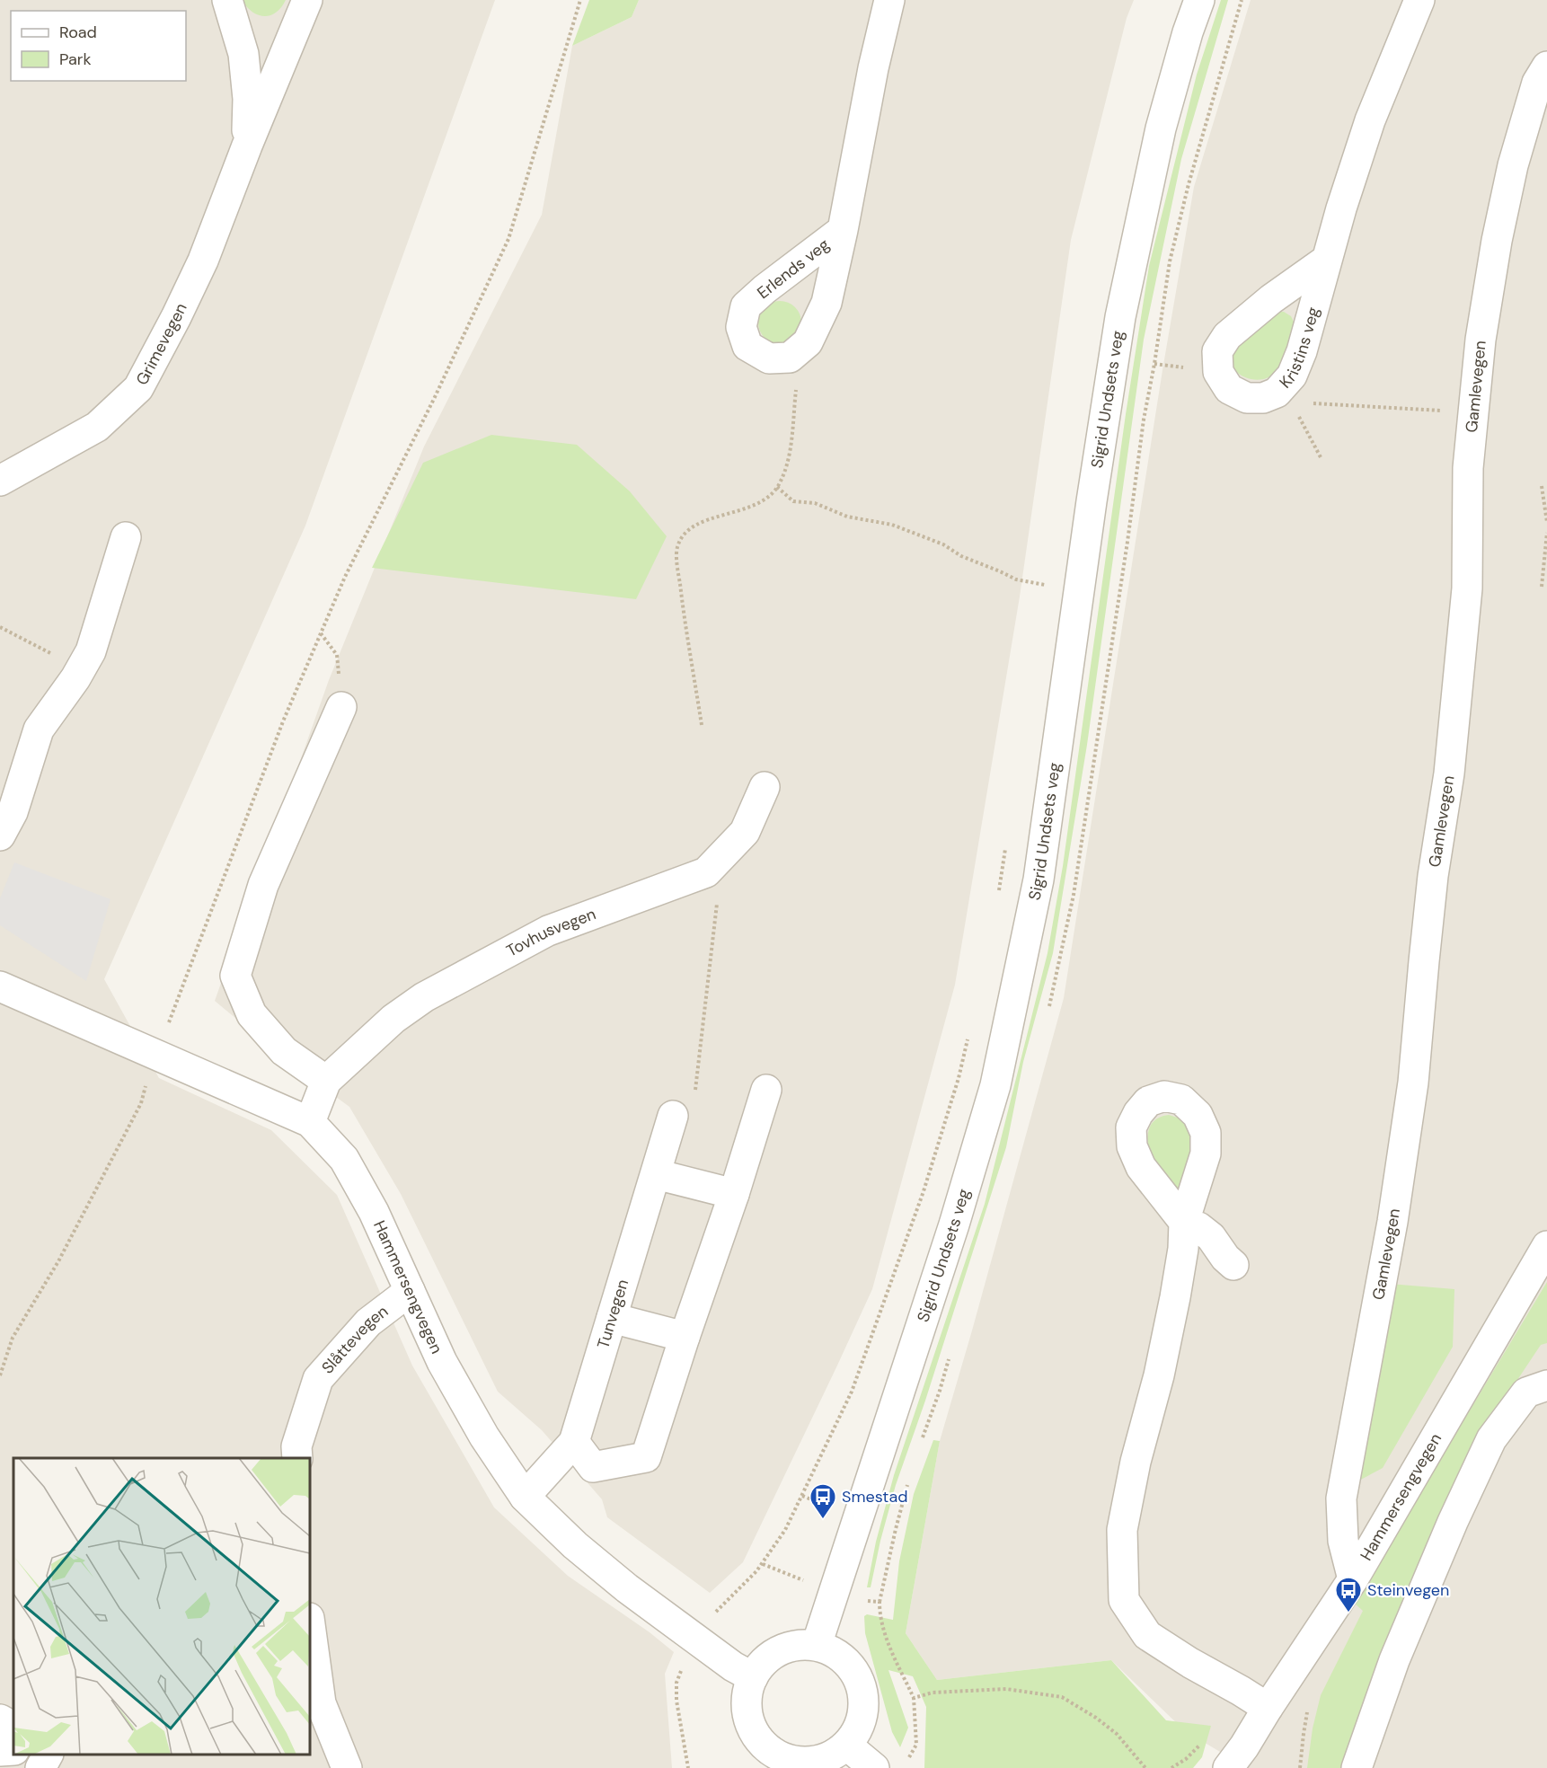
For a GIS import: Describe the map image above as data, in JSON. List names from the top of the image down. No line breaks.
{"streets":{"street":["Erlends veg","Grimevegen","Kristins veg","Gamlevegen","Sigrid Undsets veg","Tovhusvegen","Hammersengvegen","Tunvegen","Slåttevegen"]},"crossings":[["Gamlevegen","Hammersengvegen"],["Sigrid Undsets veg","Hammersengvegen"],["Tovhusvegen","Hammersengvegen"],["Hammersengvegen","Tunvegen"],["Hammersengvegen","Slåttevegen"]],"places":{"bus stop":["Smestad","Steinvegen"]},"legend":["Road","Park"]}
